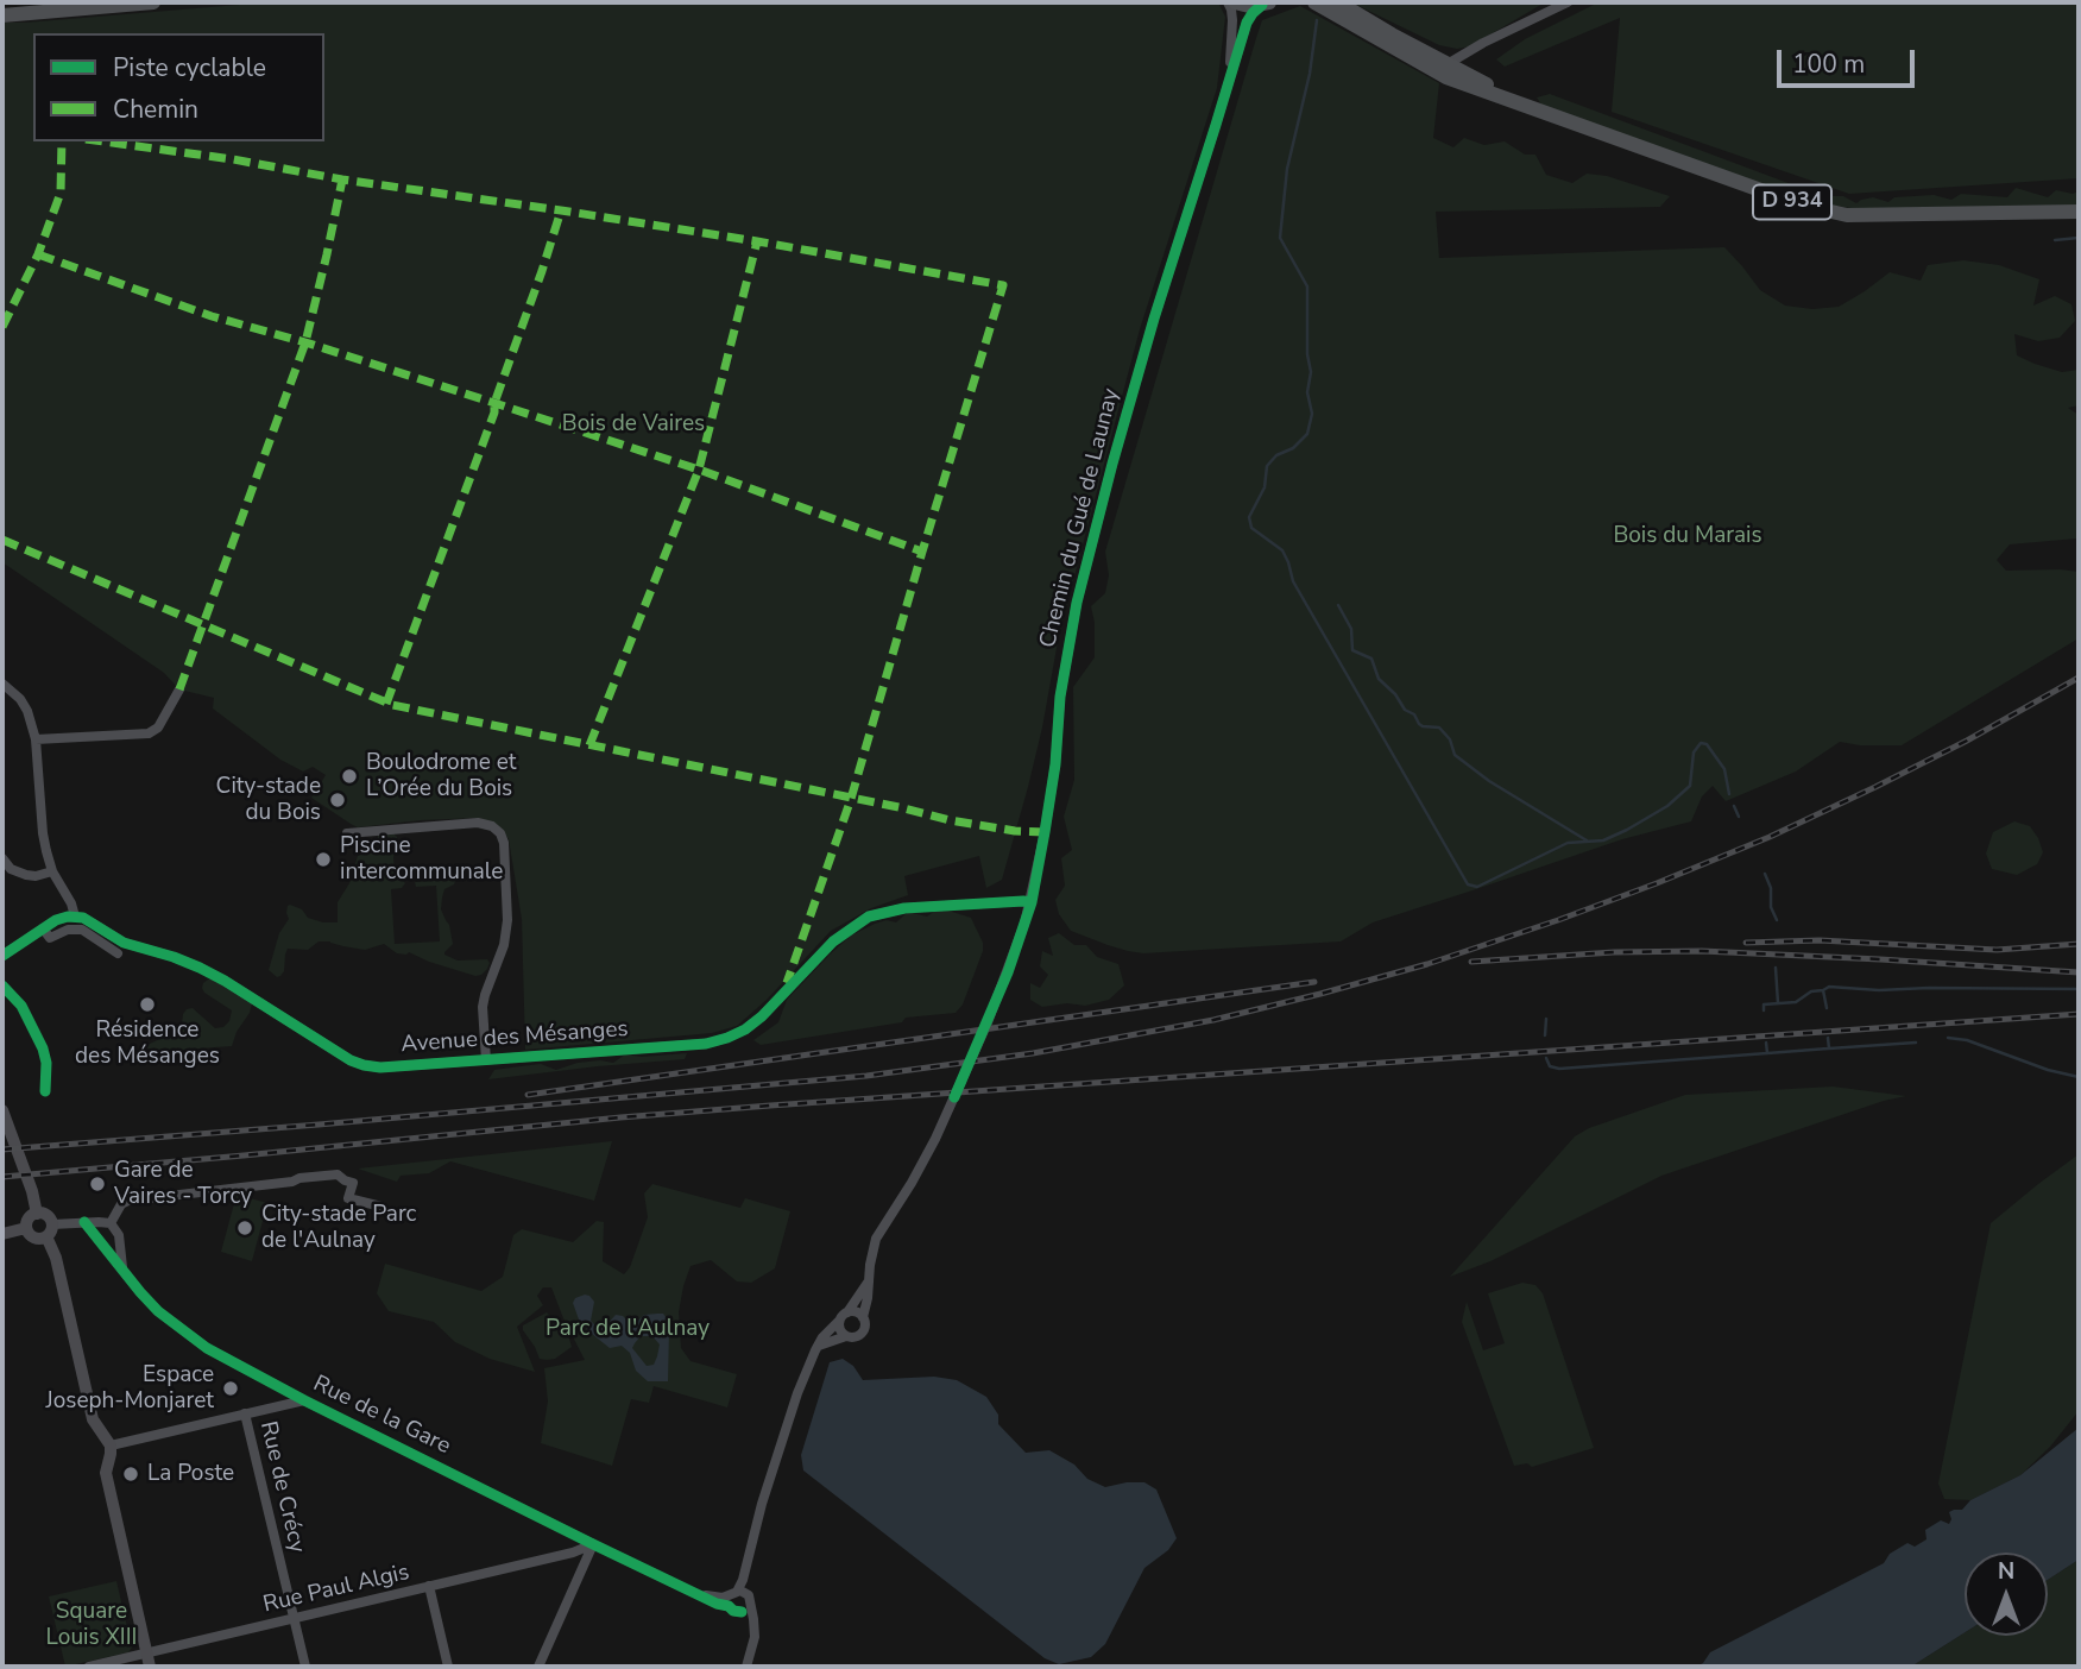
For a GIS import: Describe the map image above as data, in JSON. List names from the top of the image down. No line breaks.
{"streets":{"main road":["D 934"],"street":["Chemin du Gué de Launay","Avenue des Mésanges","Rue de la Gare","Rue de Crécy","Rue Paul Algis"]},"crossings":[["Chemin du Gué de Launay","Avenue des Mésanges"],["Chemin du Gué de Launay","Rue de la Gare"],["Rue de la Gare","Rue Paul Algis"],["Rue de Crécy","Rue Paul Algis"]],"parks":["Bois de Vaires","Bois du Marais","Parc de l'Aulnay","Square Louis XIII"],"places":["Boulodrome et L’Orée du Bois","City-stade du Bois","Piscine intercommunale","Résidence des Mésanges","Gare de Vaires - Torcy","City-stade Parc de l'Aulnay","Espace Joseph-Monjaret","La Poste"],"legend":["Piste cyclable","Chemin"],"scale_bar":"100 m","north":"top"}
